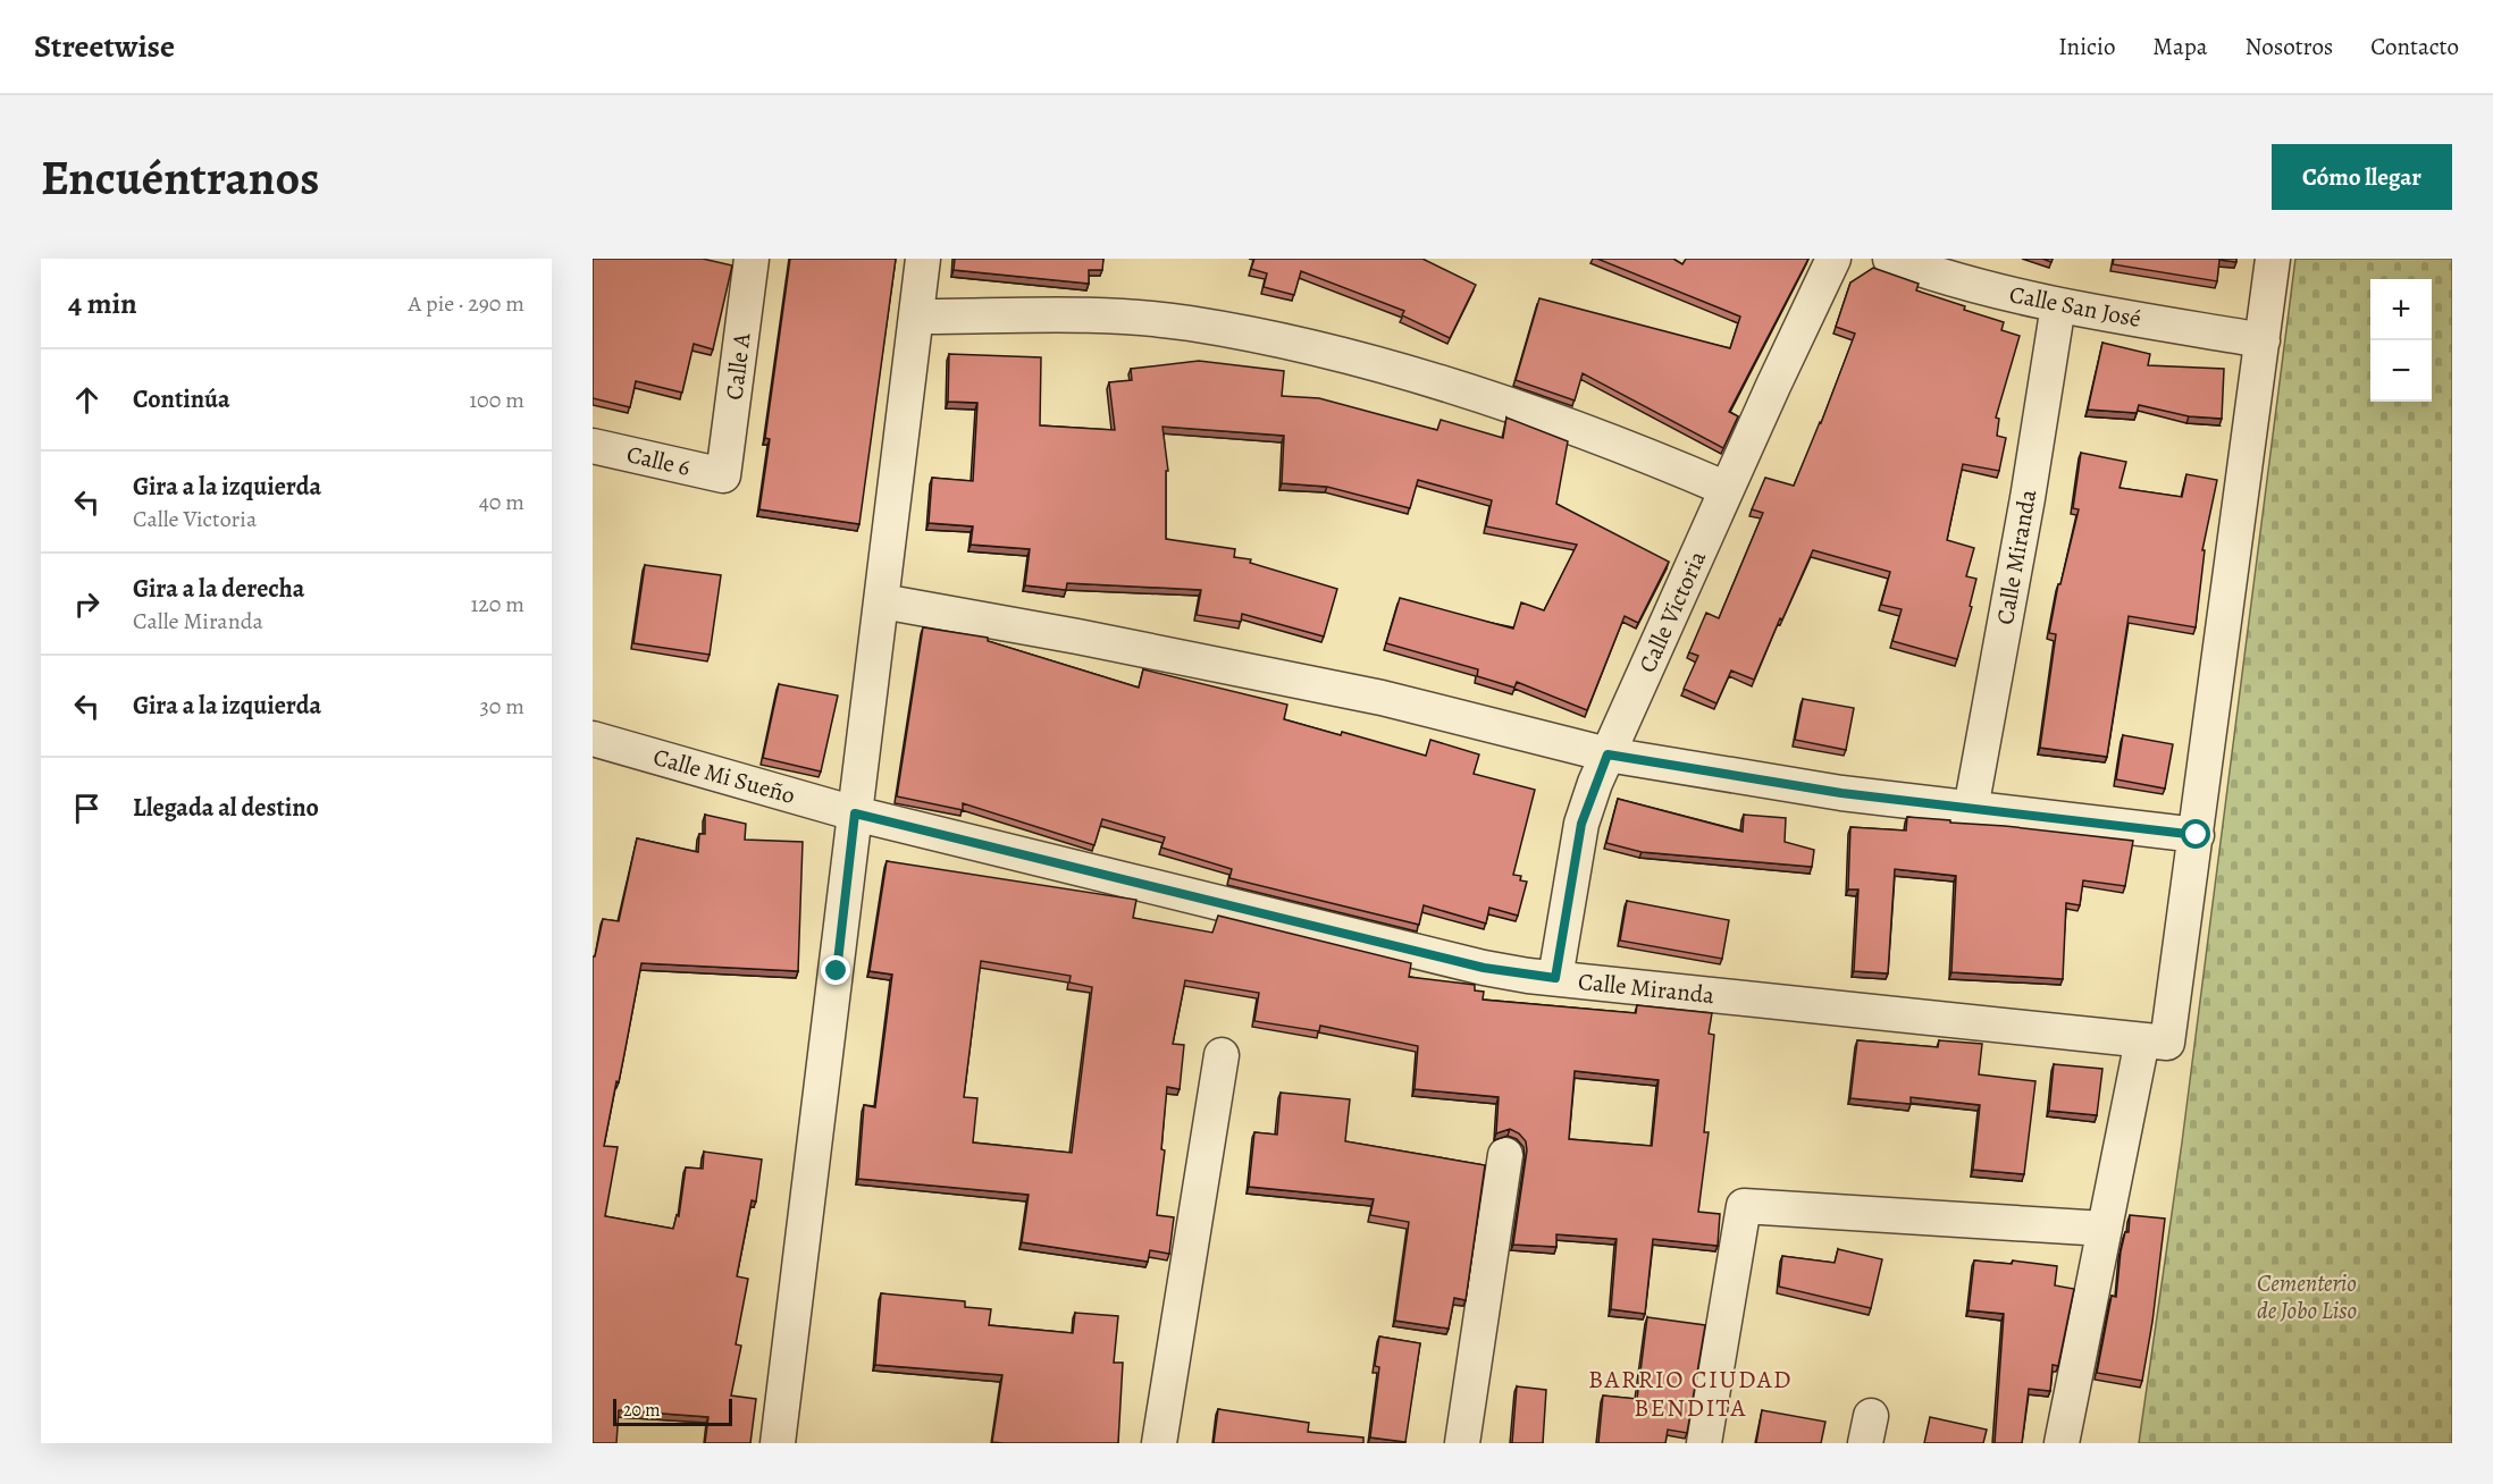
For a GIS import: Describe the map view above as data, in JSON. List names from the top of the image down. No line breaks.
{"streets":{"street":["Calle San José","Calle A","Calle 6","Calle Miranda","Calle Victoria","Calle Mi Sueño"]},"crossings":[["Calle San José","Calle Miranda"],["Calle A","Calle 6"],["Calle Miranda","Calle Victoria"],["Calle Miranda","Calle Mi Sueño"]],"districts":["BARRIO CIUDAD BENDITA"],"parks":["Cementerio de Jobo Liso"],"scale_bar":"20 m","page":{"header":"Streetwise","nav":["Inicio","Mapa","Nosotros","Contacto"],"buttons":"Cómo llegar","title":"Encuéntranos","heading":["4 min","A pie · 290 m"],"map_buttons":["+","−"],"list":[["Continúa","100 m"],["Gira a la izquierda","Calle Victoria","40 m"],["Gira a la derecha","Calle Miranda","120 m"],["Gira a la izquierda","30 m"],"Llegada al destino"],"scale":"20 m"}}
